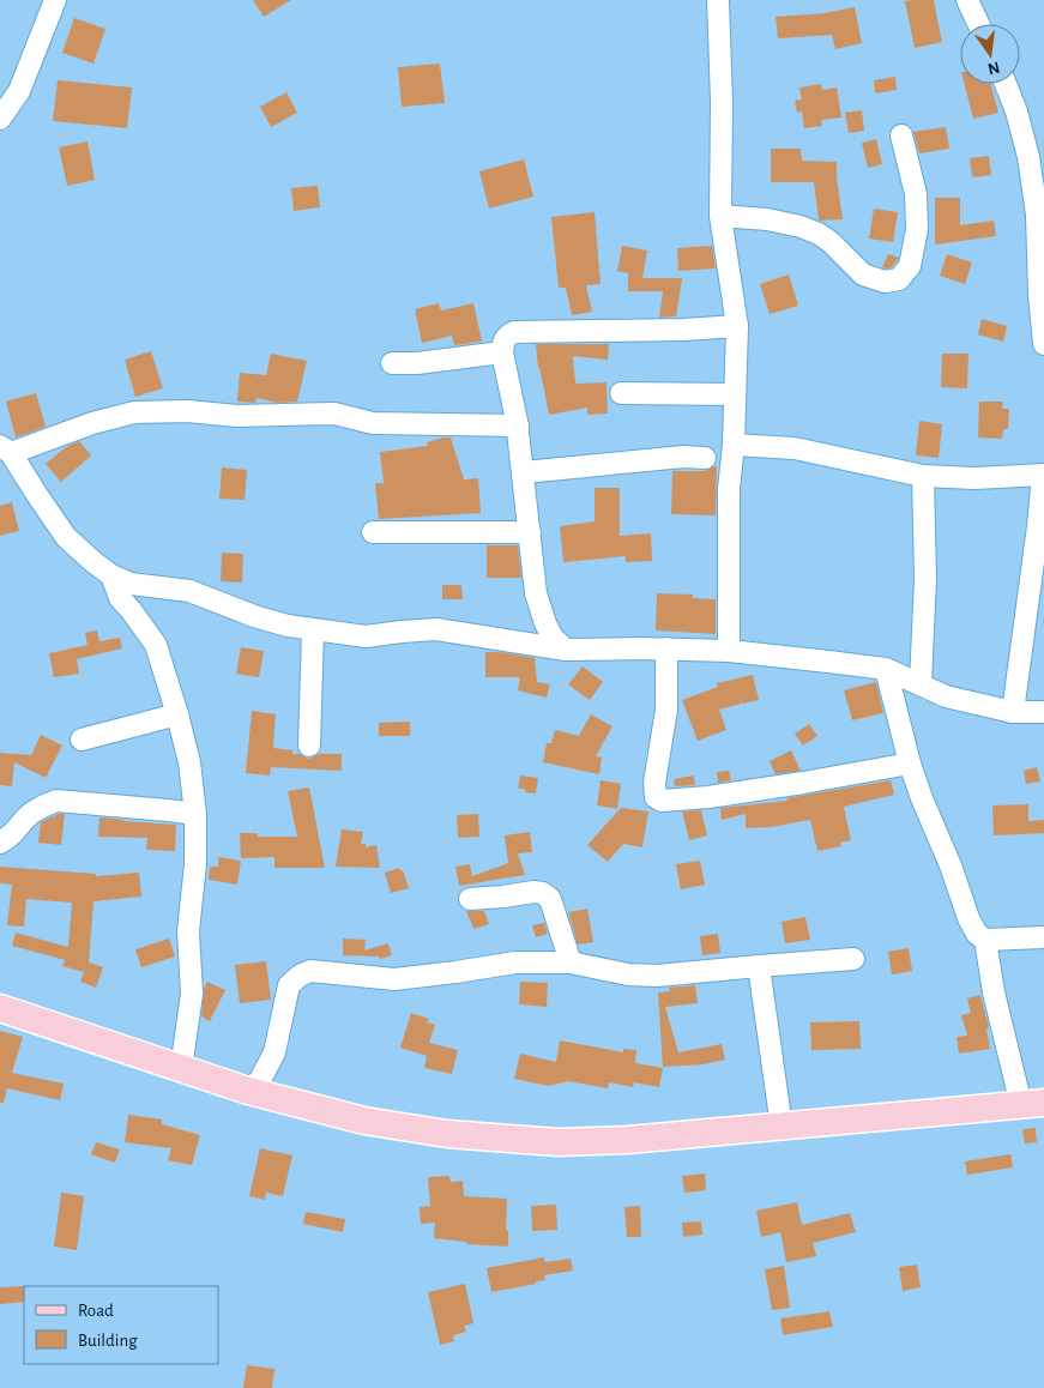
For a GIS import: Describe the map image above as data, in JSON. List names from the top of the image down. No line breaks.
{"legend":["Road","Building"],"north":"bottom"}
